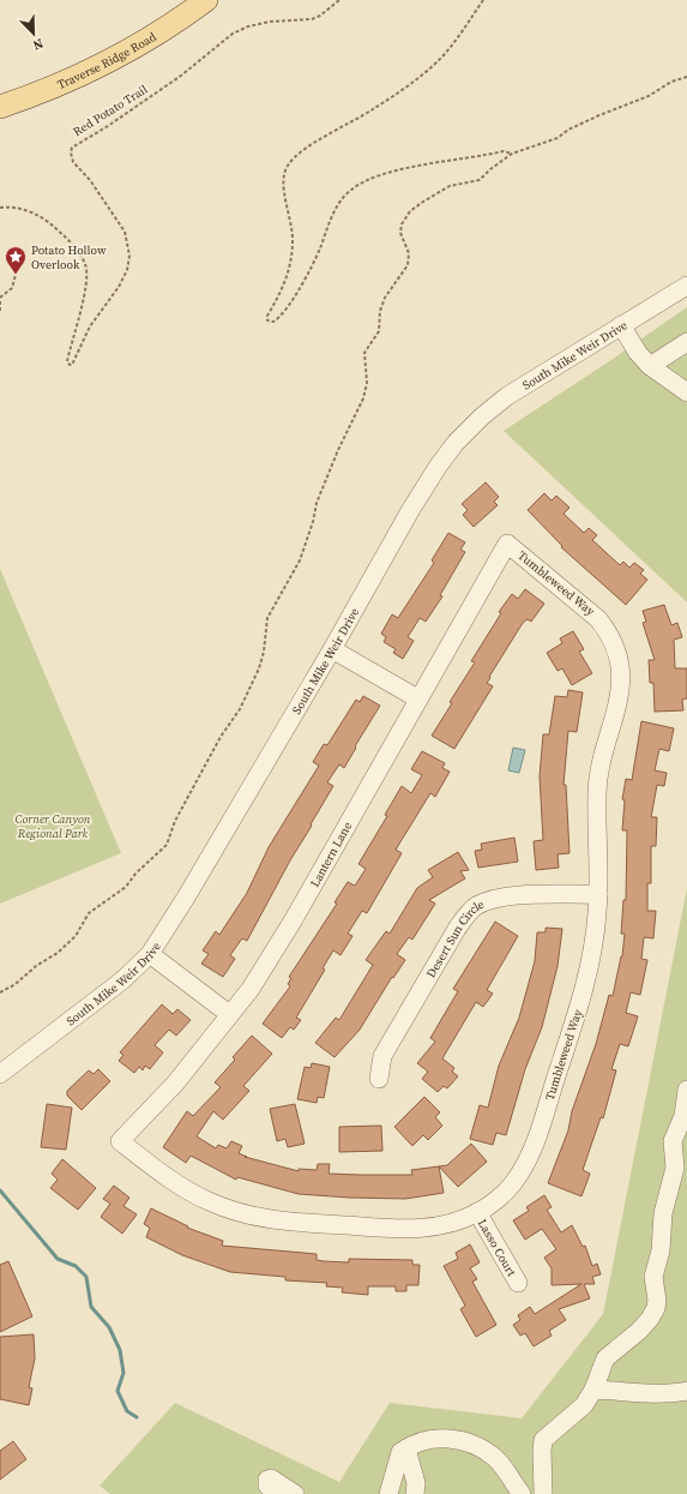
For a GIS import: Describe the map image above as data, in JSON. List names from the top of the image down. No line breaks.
{"streets":{"main road":["Traverse Ridge Road"],"street":["South Mike Weir Drive","Tumbleweed Way","Lantern Lane","Desert Sun Circle","Lasso Court"],"path":["Red Potato Trail"]},"crossings":[["Tumbleweed Way","Lantern Lane"],["Tumbleweed Way","Desert Sun Circle"],["Tumbleweed Way","Lasso Court"]],"parks":["Corner Canyon Regional Park"],"places":{"place":["Potato Hollow Overlook"]},"north":"bottom right"}
